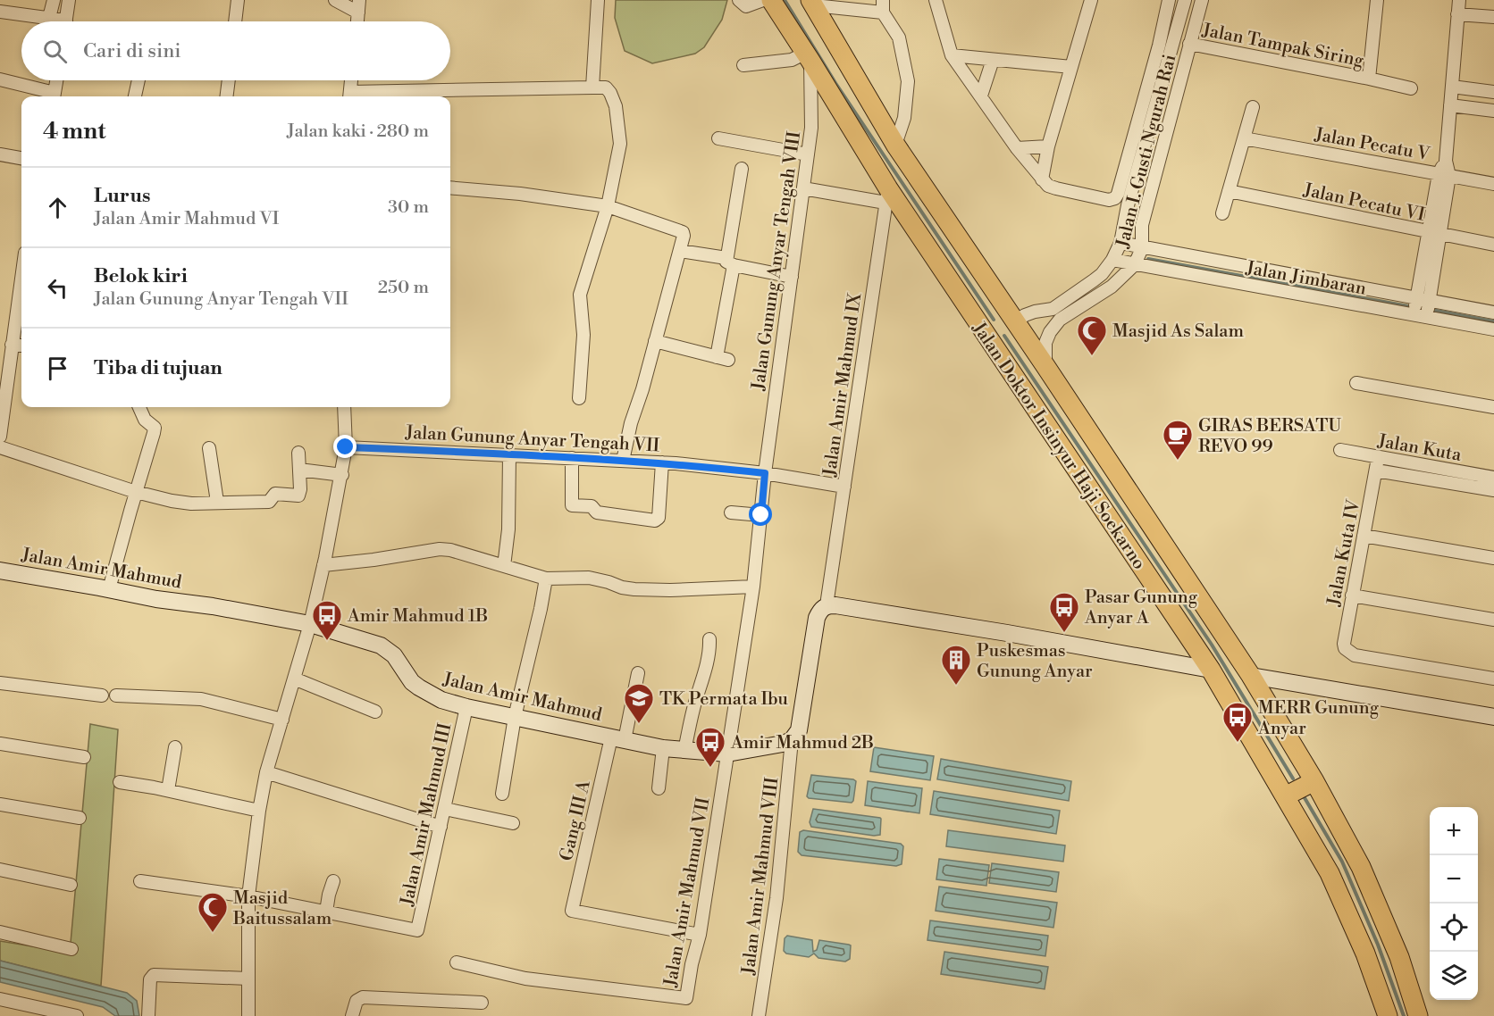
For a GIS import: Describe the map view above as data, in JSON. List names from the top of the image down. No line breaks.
{"streets":{"main road":["Jalan Doktor Insinyur Haji Soekarno"],"street":["Jalan Tampak Siring","Jalan Pecatu V","Jalan I. Gusti Ngurah Rai","Jalan Pecatu VI","Jalan Gunung Anyar Tengah VIII","Jalan Jimbaran","Jalan Amir Mahmud IX","Jalan Gunung Anyar Tengah VII","Jalan Kuta","Jalan Kuta IV","Jalan Amir Mahmud","Jalan Amir Mahmud III","Gang III A","Jalan Amir Mahmud VIII","Jalan Amir Mahmud VII"]},"crossings":[["Jalan Tampak Siring","Jalan I. Gusti Ngurah Rai"],["Jalan I. Gusti Ngurah Rai","Jalan Jimbaran"],["Jalan I. Gusti Ngurah Rai","Jalan Doktor Insinyur Haji Soekarno"],["Jalan Gunung Anyar Tengah VIII","Jalan Gunung Anyar Tengah VII"],["Jalan Gunung Anyar Tengah VIII","Jalan Doktor Insinyur Haji Soekarno"],["Jalan Gunung Anyar Tengah VIII","Jalan Amir Mahmud VII"],["Jalan Amir Mahmud IX","Jalan Gunung Anyar Tengah VII"],["Jalan Amir Mahmud IX","Jalan Doktor Insinyur Haji Soekarno"],["Jalan Kuta","Jalan Kuta IV"],["Jalan Amir Mahmud","Jalan Amir Mahmud III"],["Jalan Amir Mahmud","Gang III A"],["Jalan Amir Mahmud","Jalan Amir Mahmud VIII"],["Jalan Amir Mahmud","Jalan Amir Mahmud VII"],["Gang III A","Jalan Amir Mahmud VII"]],"places":{"mosque":["Masjid As Salam","Masjid Baitussalam"],"cafe":["GIRAS BERSATU REVO 99"],"bus stop":["Pasar Gunung Anyar A","Amir Mahmud 1B","MERR Gunung Anyar","Amir Mahmud 2B"],"building":["Puskesmas Gunung Anyar"],"school or university":["TK Permata Ibu"]},"page":{"search":"Cari di sini","heading":["4 mnt","Jalan kaki · 280 m"],"list":[["Lurus","Jalan Amir Mahmud VI","30 m"],["Belok kiri","Jalan Gunung Anyar Tengah VII","250 m"],"Tiba di tujuan"],"map_buttons":["+","−"]}}
